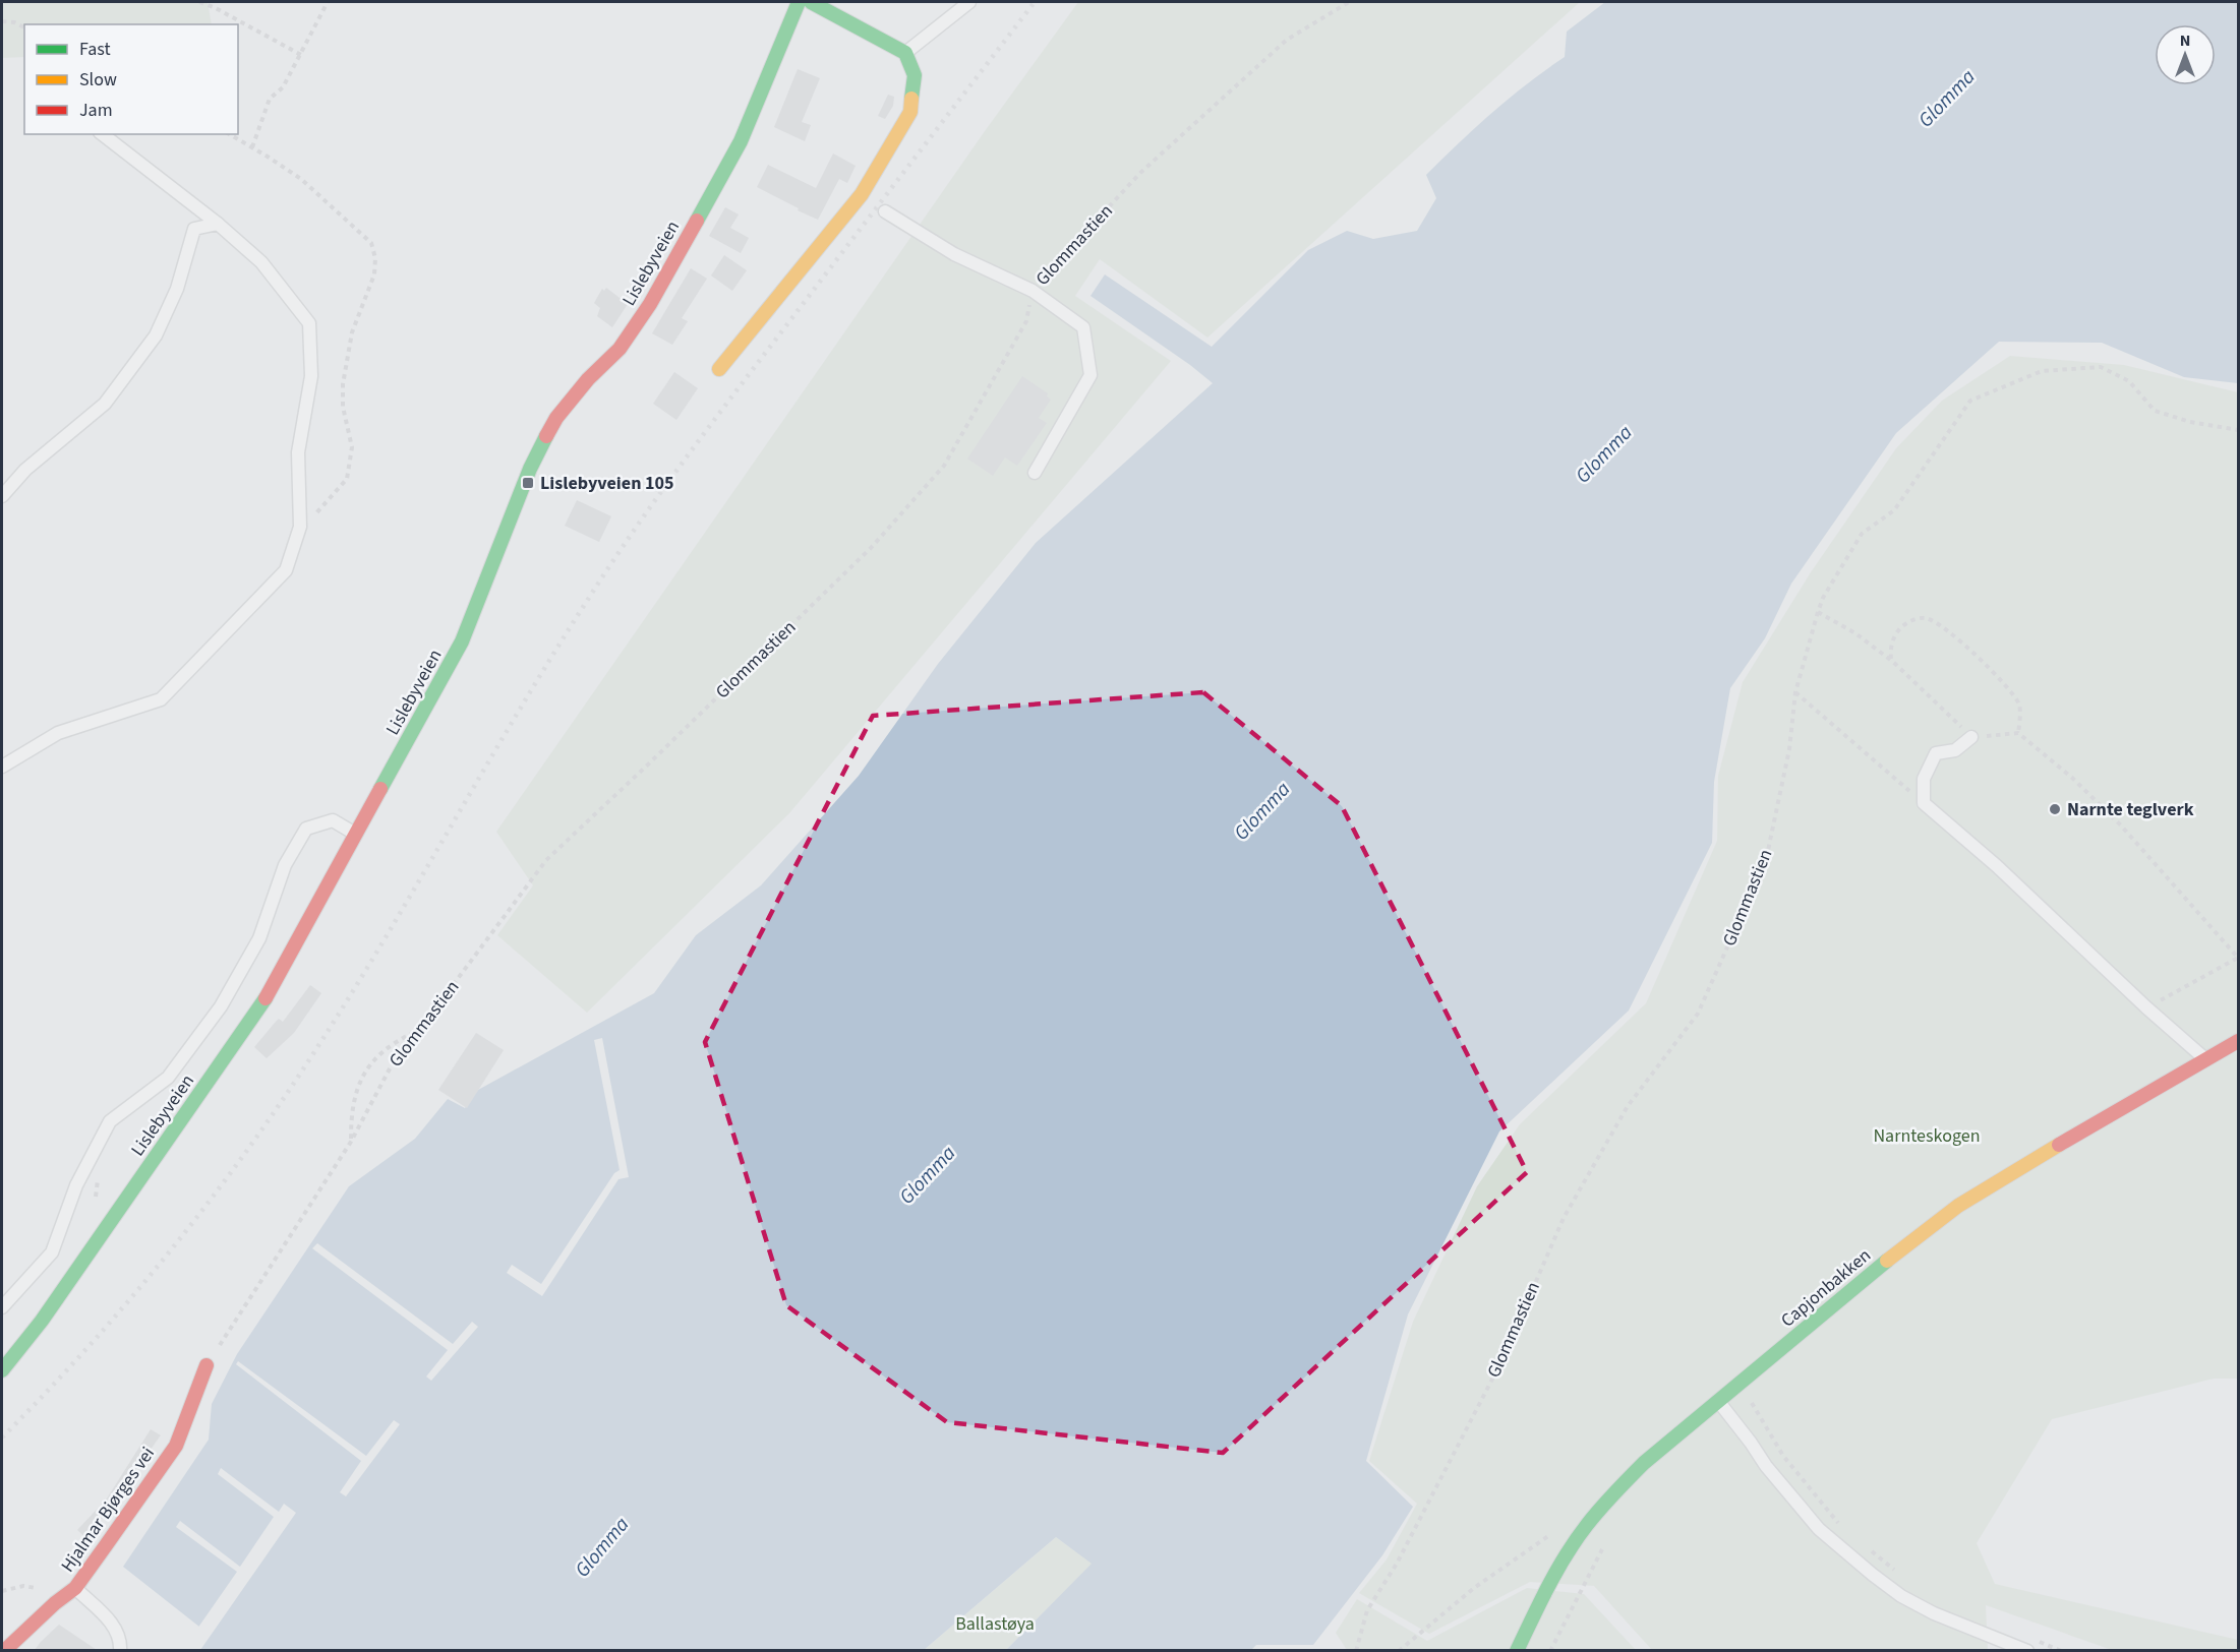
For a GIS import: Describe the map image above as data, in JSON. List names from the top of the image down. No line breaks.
{"streets":{"street":["Lislebyveien","Capjonbakken","Hjalmar Bjørges vei"],"path":["Glommastien"]},"crossings":[["Glommastien","Hjalmar Bjørges vei"]],"water":["Glomma"],"parks":["Narnteskogen","Ballastøya"],"places":{"transit":["Lislebyveien 105"],"other":["Narnte teglverk"]},"legend":["Fast","Slow","Jam"],"north":"top"}
